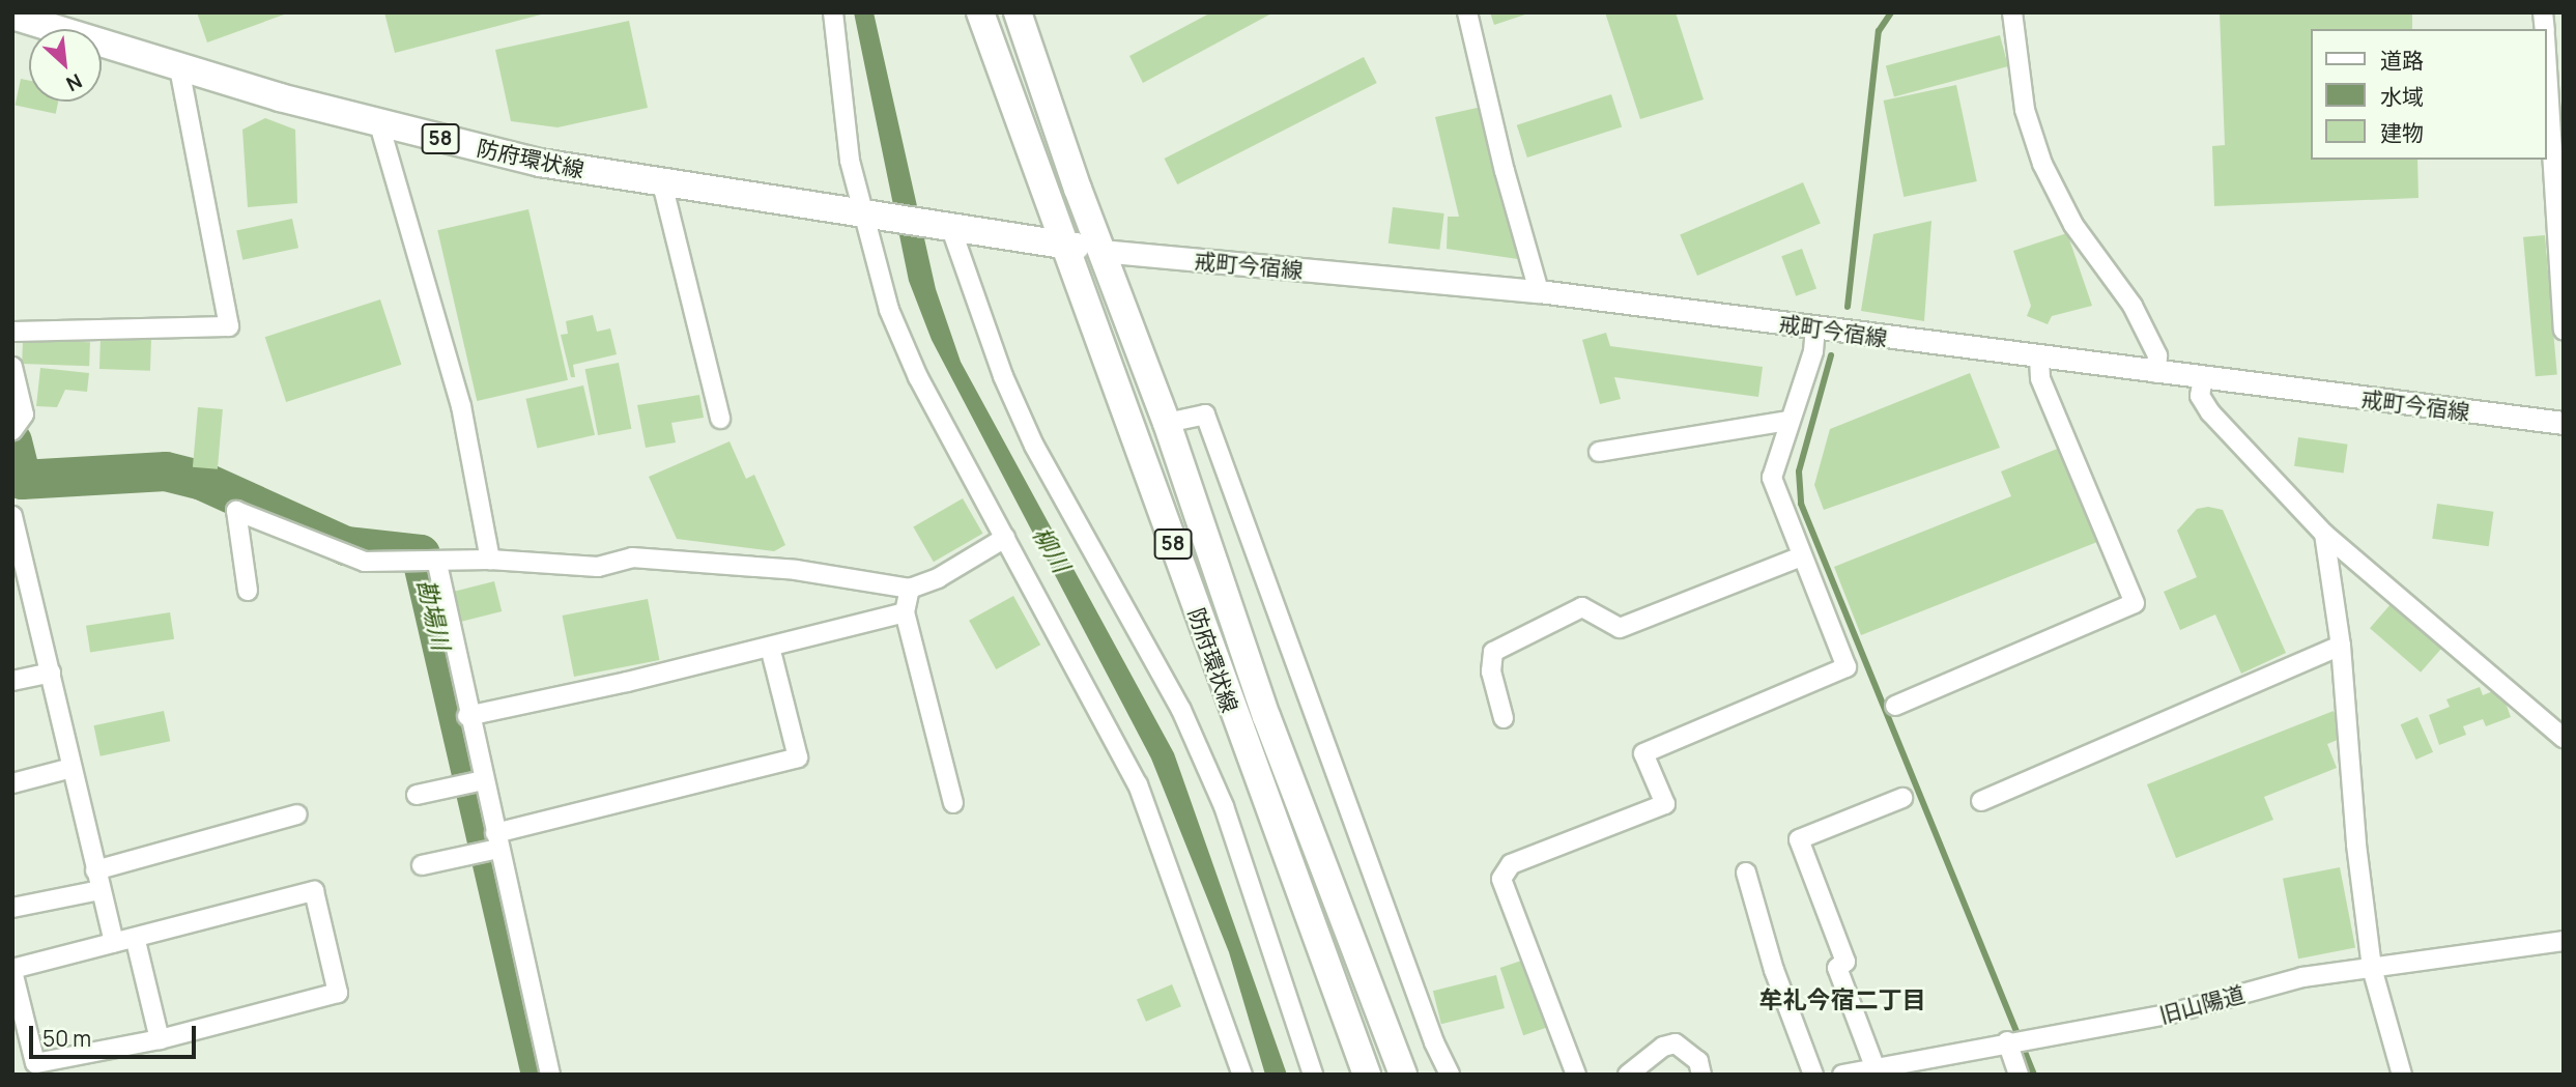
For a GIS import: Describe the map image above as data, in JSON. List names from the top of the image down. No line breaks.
{"streets":{"main road":["58","防府環状線"],"street":["戒町今宿線","旧山陽道"]},"crossings":[["防府環状線","戒町今宿線"]],"districts":["牟礼今宿二丁目"],"water":["柳川","勘場川"],"legend":["道路","水域","建物"],"scale_bar":"50 m","north":"bottom right"}
